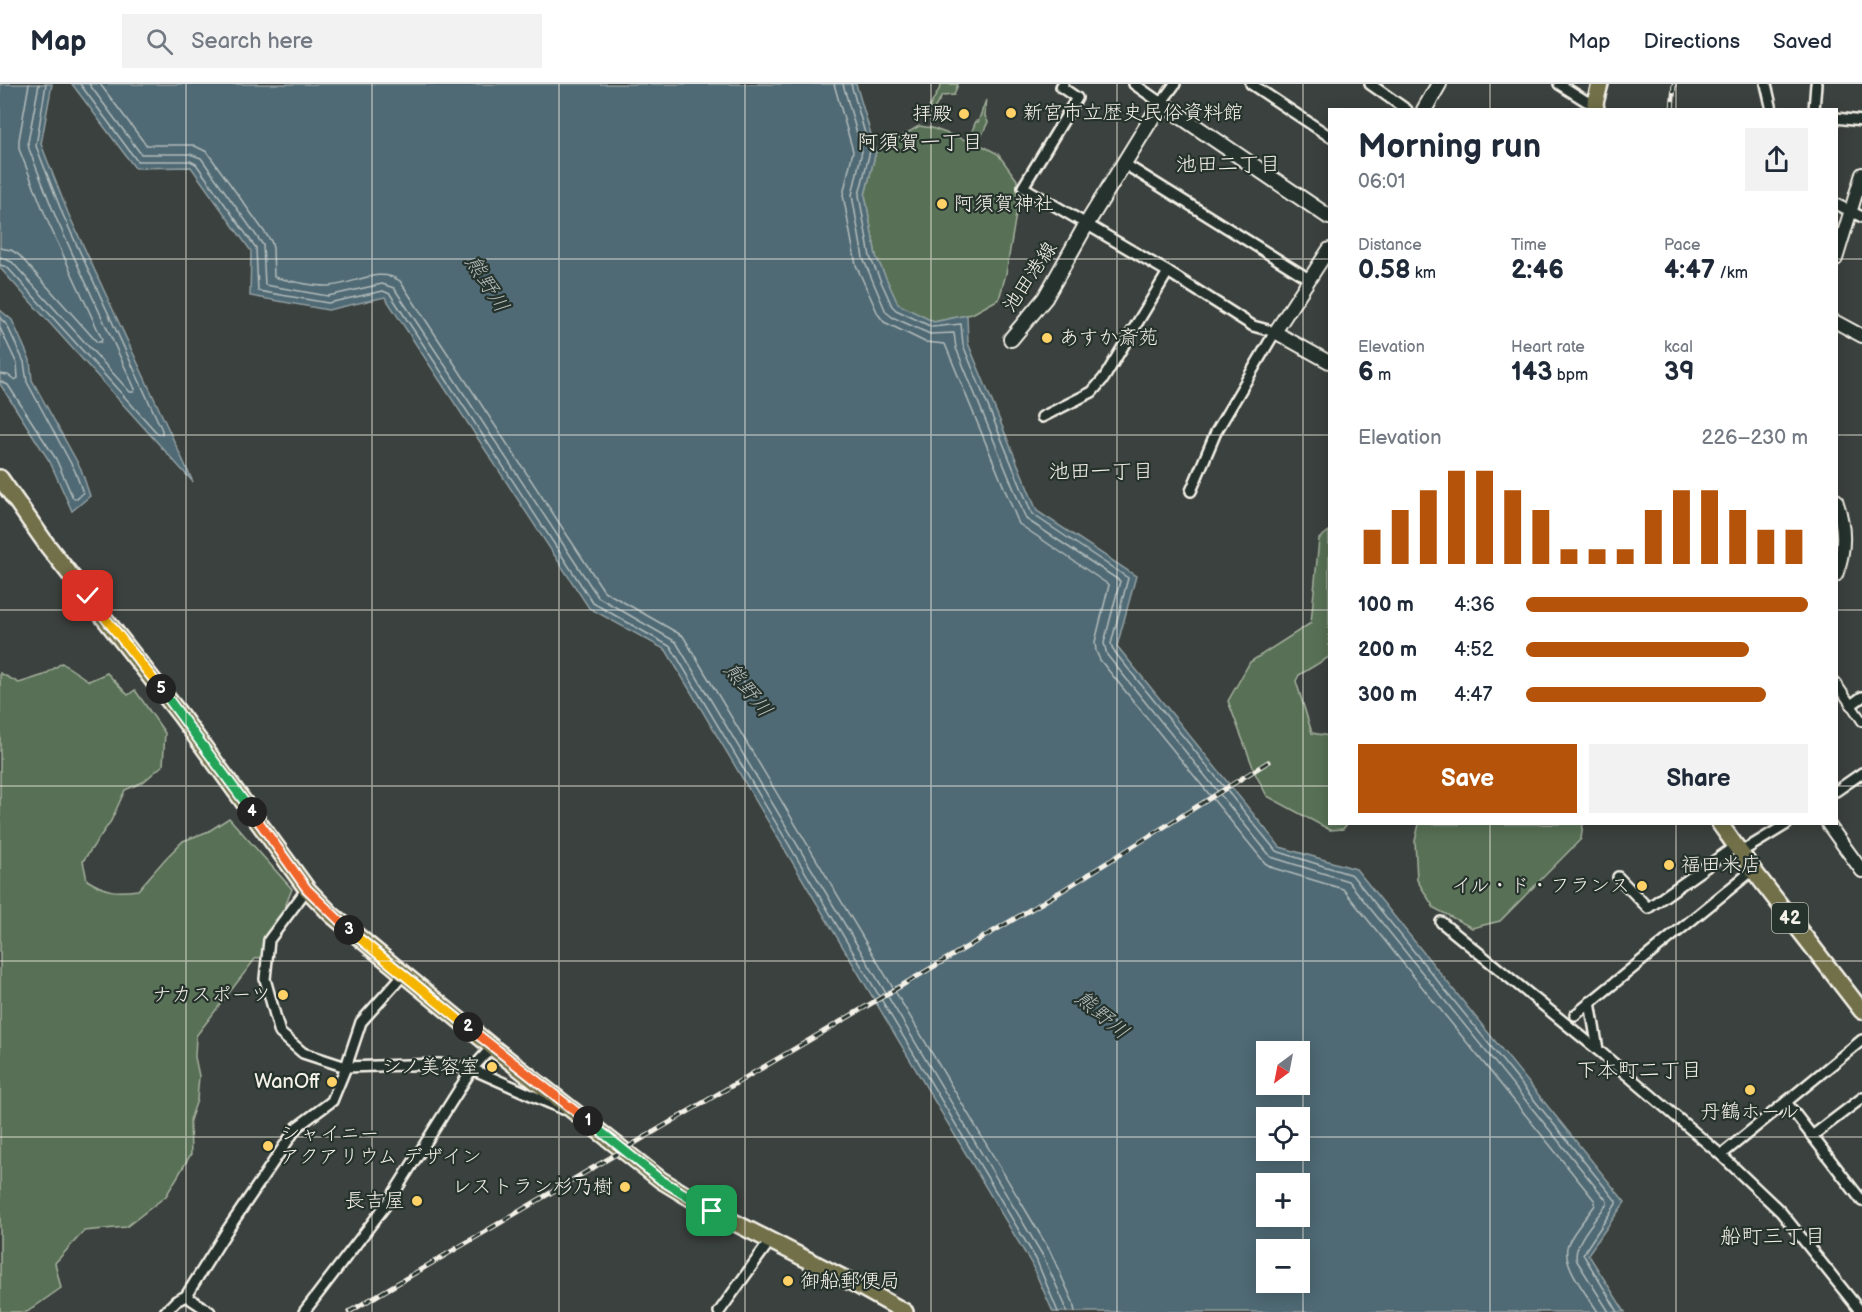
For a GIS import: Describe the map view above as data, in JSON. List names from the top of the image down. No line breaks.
{"streets":{"main road":["池田港線","42"]},"districts":["阿須賀一丁目","池田二丁目","池田一丁目","下本町二丁目","船町三丁目"],"water":["熊野川"],"places":["新宮市立歴史民俗資料館","拝殿","阿須賀神社","あすか斎苑","福田米店","イル・ド・フランス","ナカスポーツ","シノ美容室","WanOff","丹鶴ホール","シャイニー アクアリウム デザイン","レストラン杉乃樹","長吉屋","御船郵便局"],"north":"bottom left","page":{"header":"Map","search":"Search here","nav":["Map","Directions","Saved"],"heading":["Morning run","06:01"],"stats":[["Distance","0.58 km"],["Time","2:46"],["Pace","4:47 /km"],["Elevation","6 m"],["Heart rate","143 bpm"],["kcal","39"]],"chart":["Elevation","226–230 m"],"list":[{"name":"100 m","note":"4:36"},{"name":"200 m","note":"4:52"},{"name":"300 m","note":"4:47"}],"pins":["5","4","3","2","1"],"buttons":["Save","Share"],"map_buttons":["+","−"]}}
